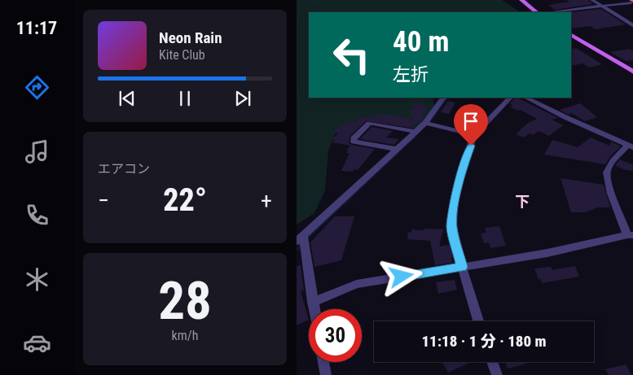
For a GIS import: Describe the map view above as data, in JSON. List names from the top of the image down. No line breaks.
{"districts":["下"],"page":{"tabs":"11:17","turn":["40 m","左折"],"song":["Neon Rain","Kite Club"],"tile":["エアコン",["28","km/h"]],"heat":["−","22°","+"],"limit":"30","trip":"11:18 · 1 分 · 180 m"}}
